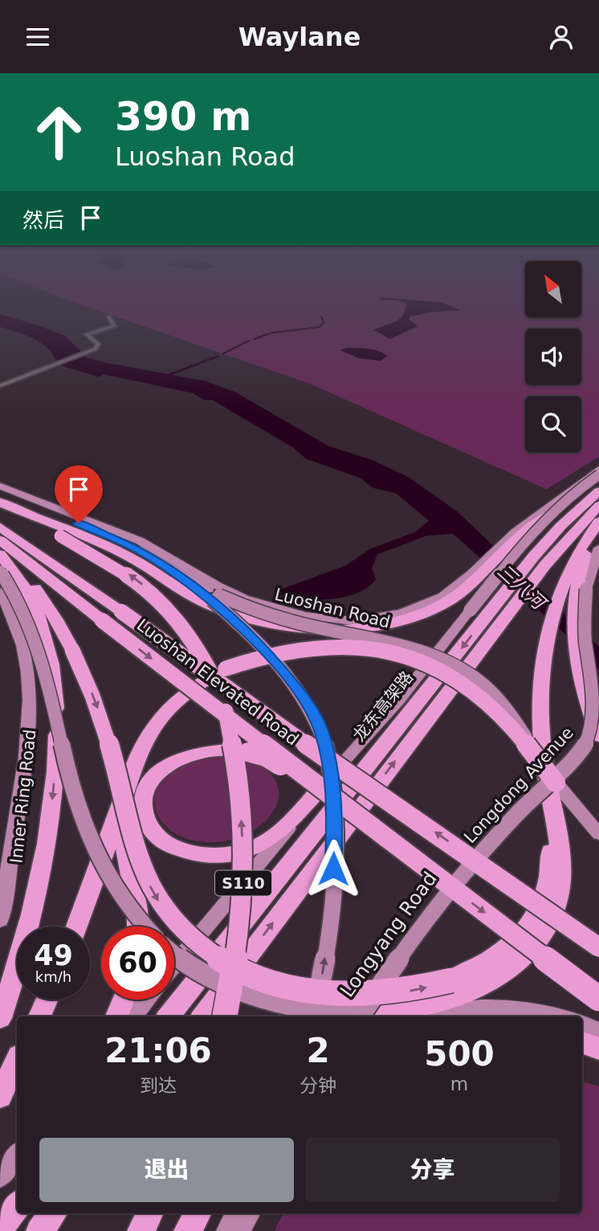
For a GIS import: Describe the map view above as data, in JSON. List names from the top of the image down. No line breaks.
{"streets":{"highway":["Luoshan Elevated Road","龙东高架路","Inner Ring Road"],"main road":["Luoshan Road","Longdong Avenue","S110","Longyang Road"]},"crossings":[["Longdong Avenue","Longyang Road"]],"water":["三八河"],"north":"top left","page":{"header":"Waylane","turn":["390 m","Luoshan Road"],"then":"然后","speed":"49 km/h","limit":"60","eta":["21:06","到达","2","分钟","500","m"],"buttons":["退出","分享"]}}
